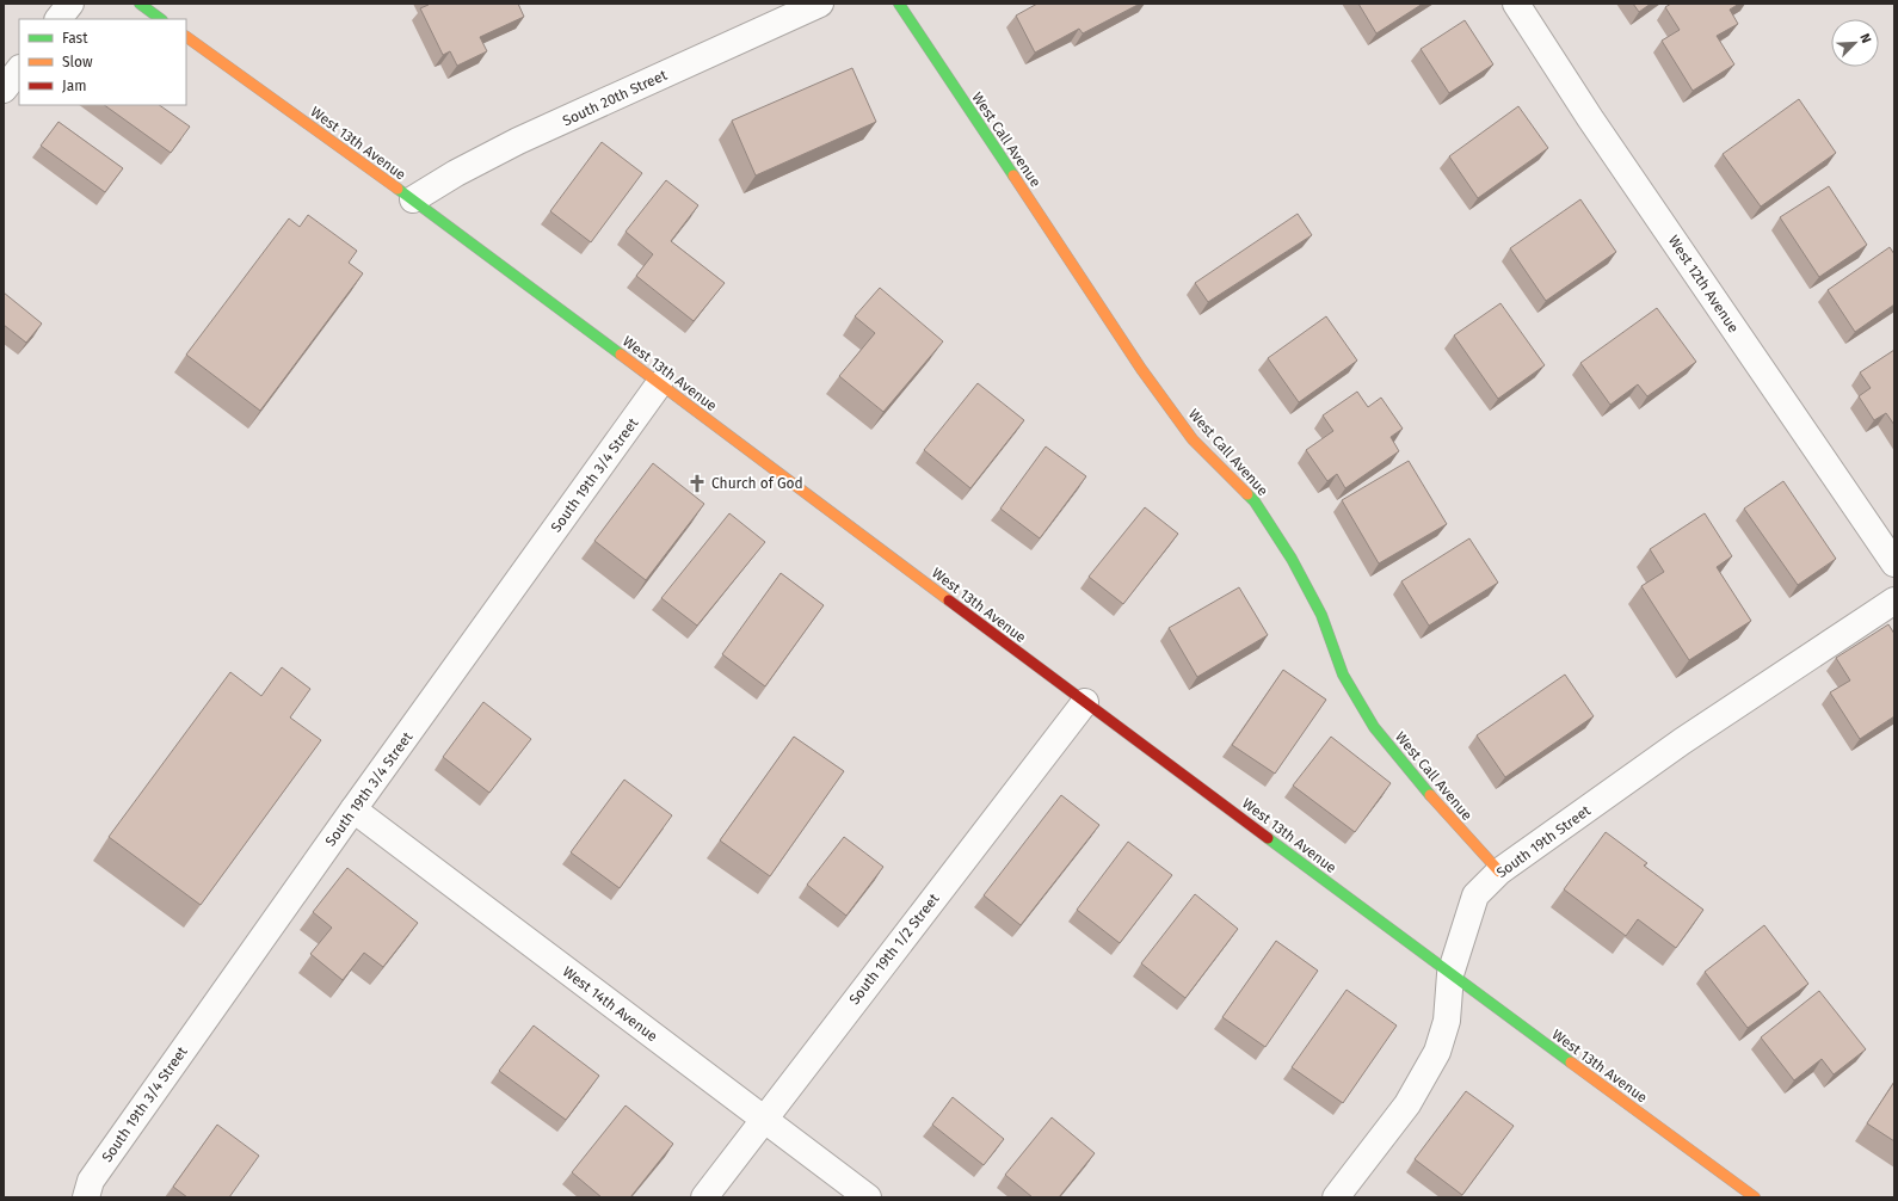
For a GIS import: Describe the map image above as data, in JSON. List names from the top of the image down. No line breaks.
{"streets":{"street":["South 20th Street","West Call Avenue","West 13th Avenue","West 12th Avenue","South 19th 3/4 Street","South 19th Street","South 19th 1/2 Street","West 14th Avenue"]},"crossings":[["South 20th Street","West 13th Avenue"],["West Call Avenue","South 19th Street"],["West 13th Avenue","South 19th 3/4 Street"],["West 13th Avenue","South 19th Street"],["West 13th Avenue","South 19th 1/2 Street"],["South 19th 3/4 Street","West 14th Avenue"],["South 19th 1/2 Street","West 14th Avenue"]],"places":{"church":["Church of God"]},"legend":["Fast","Slow","Jam"],"north":"top right"}
